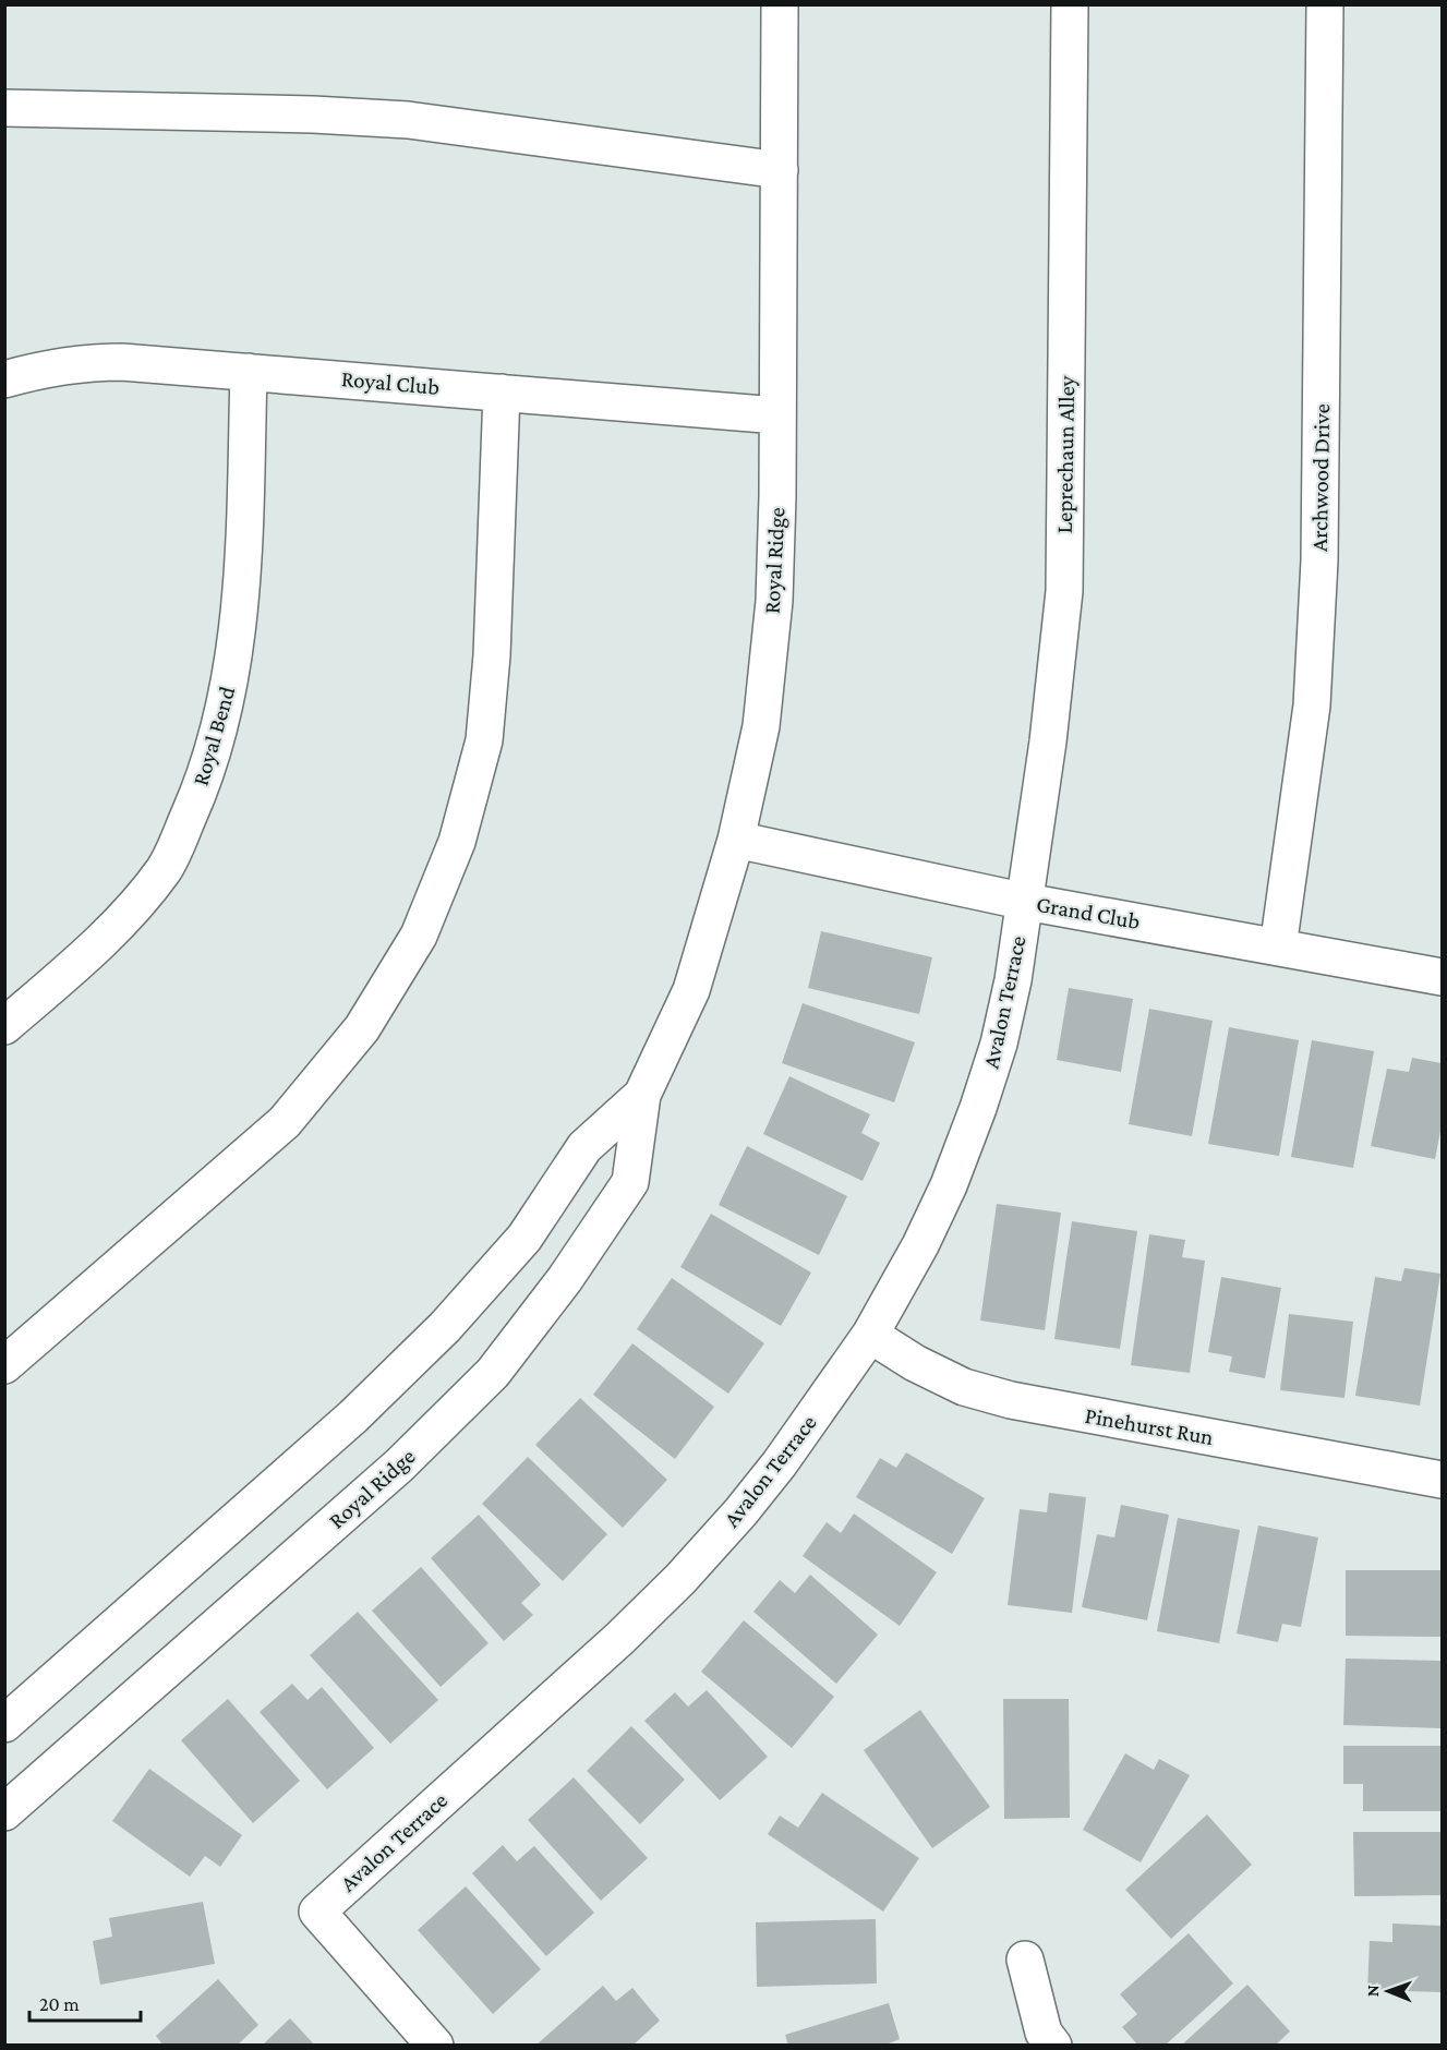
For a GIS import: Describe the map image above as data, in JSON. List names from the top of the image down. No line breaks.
{"streets":{"street":["Royal Club","Leprechaun Alley","Archwood Drive","Royal Ridge","Royal Bend","Grand Club","Avalon Terrace","Pinehurst Run"]},"crossings":[["Royal Club","Royal Ridge"],["Royal Club","Royal Bend"],["Leprechaun Alley","Grand Club"],["Leprechaun Alley","Avalon Terrace"],["Archwood Drive","Grand Club"],["Royal Ridge","Grand Club"],["Grand Club","Avalon Terrace"],["Avalon Terrace","Pinehurst Run"]],"scale_bar":"20 m","north":"left"}
